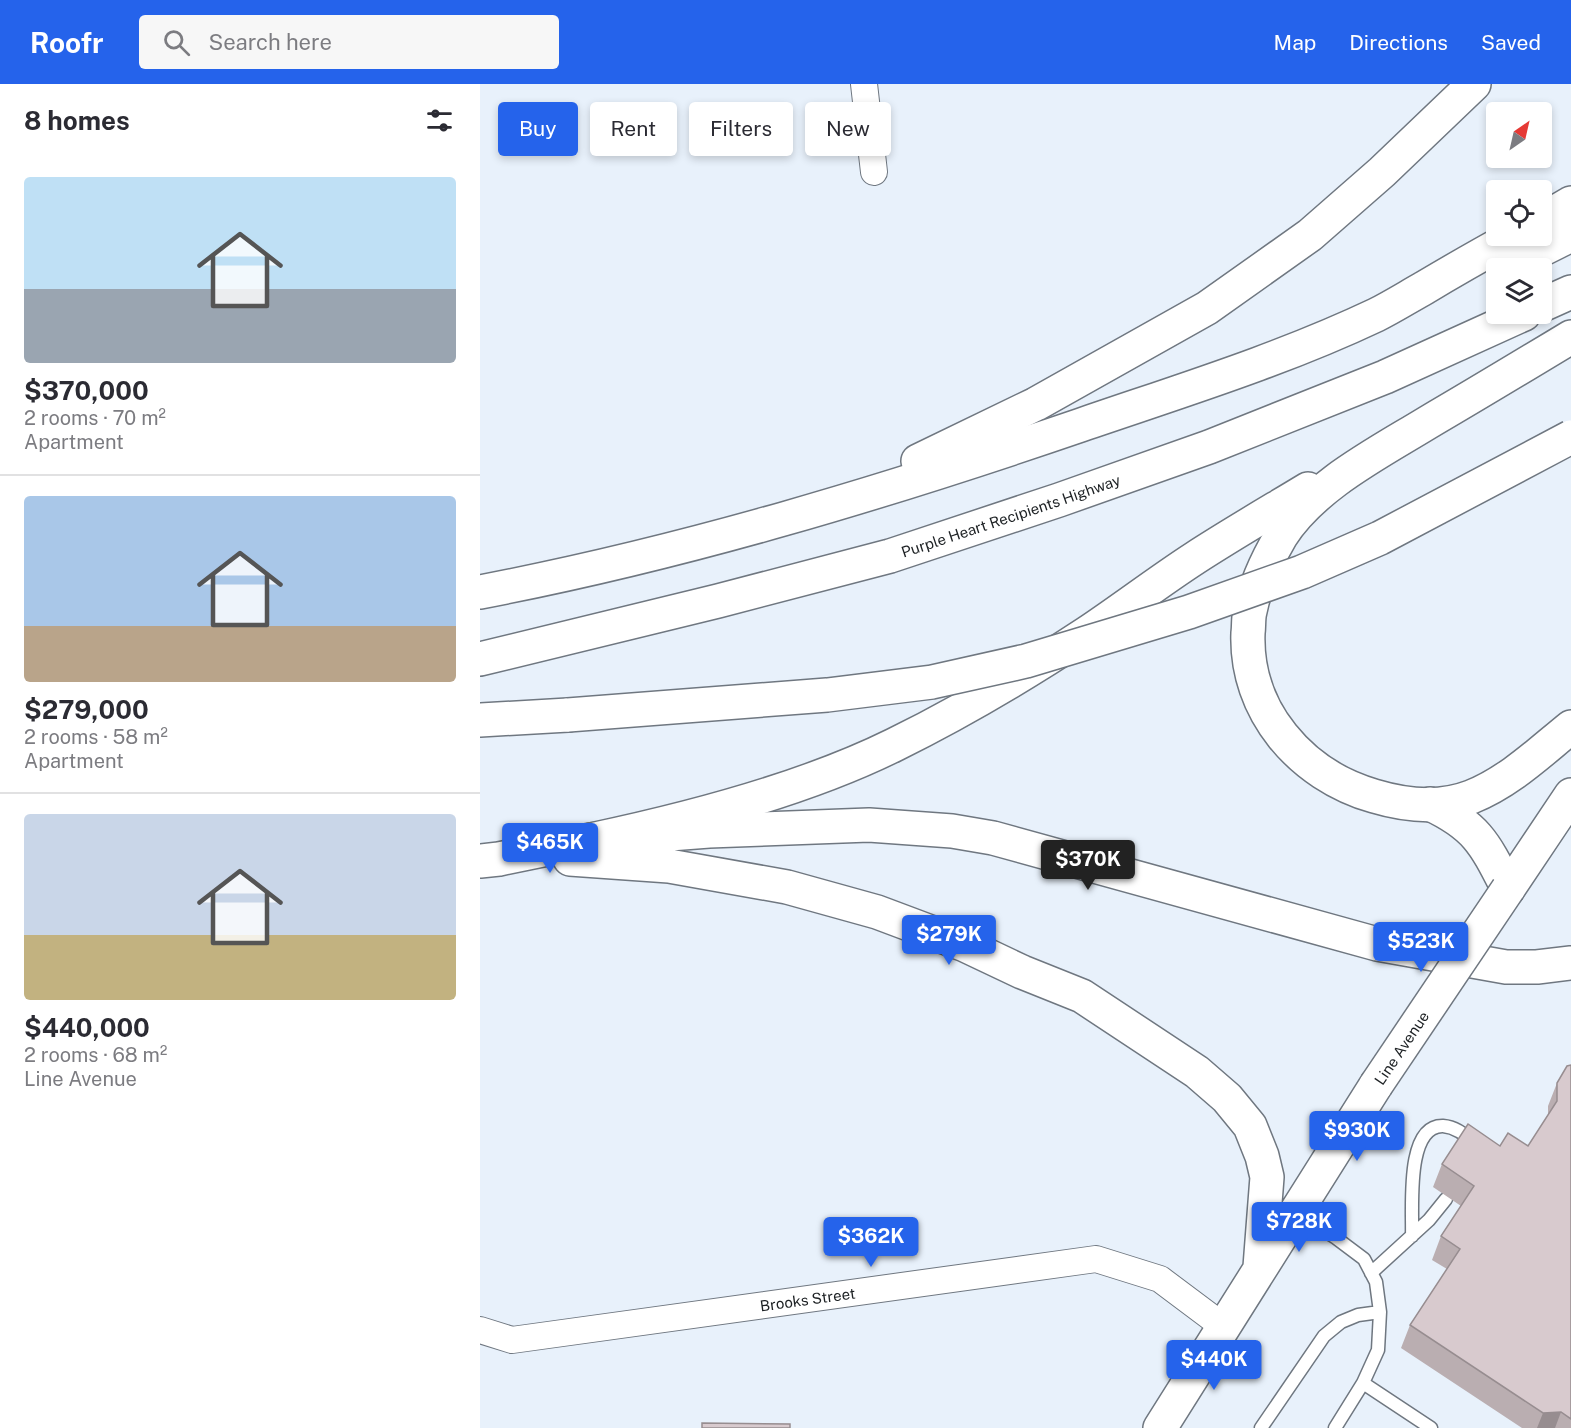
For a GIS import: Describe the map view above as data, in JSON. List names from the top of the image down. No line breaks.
{"streets":{"main road":["Purple Heart Recipients Highway","Line Avenue"],"street":["Brooks Street"]},"crossings":[["Line Avenue","Brooks Street"]],"north":"top right","page":{"header":"Roofr","search":"Search here","nav":["Map","Directions","Saved"],"heading":"8 homes","chip":["Buy","Rent","Filters","New"],"list":[{"name":"$370,000","note":"2 rooms · 70 m² · Apartment"},{"name":"$279,000","note":"2 rooms · 58 m² · Apartment"},{"name":"$440,000","note":"2 rooms · 68 m² · Line Avenue"}],"price":["$465K","$370K","$279K","$523K","$930K","$728K","$362K","$440K"]}}
